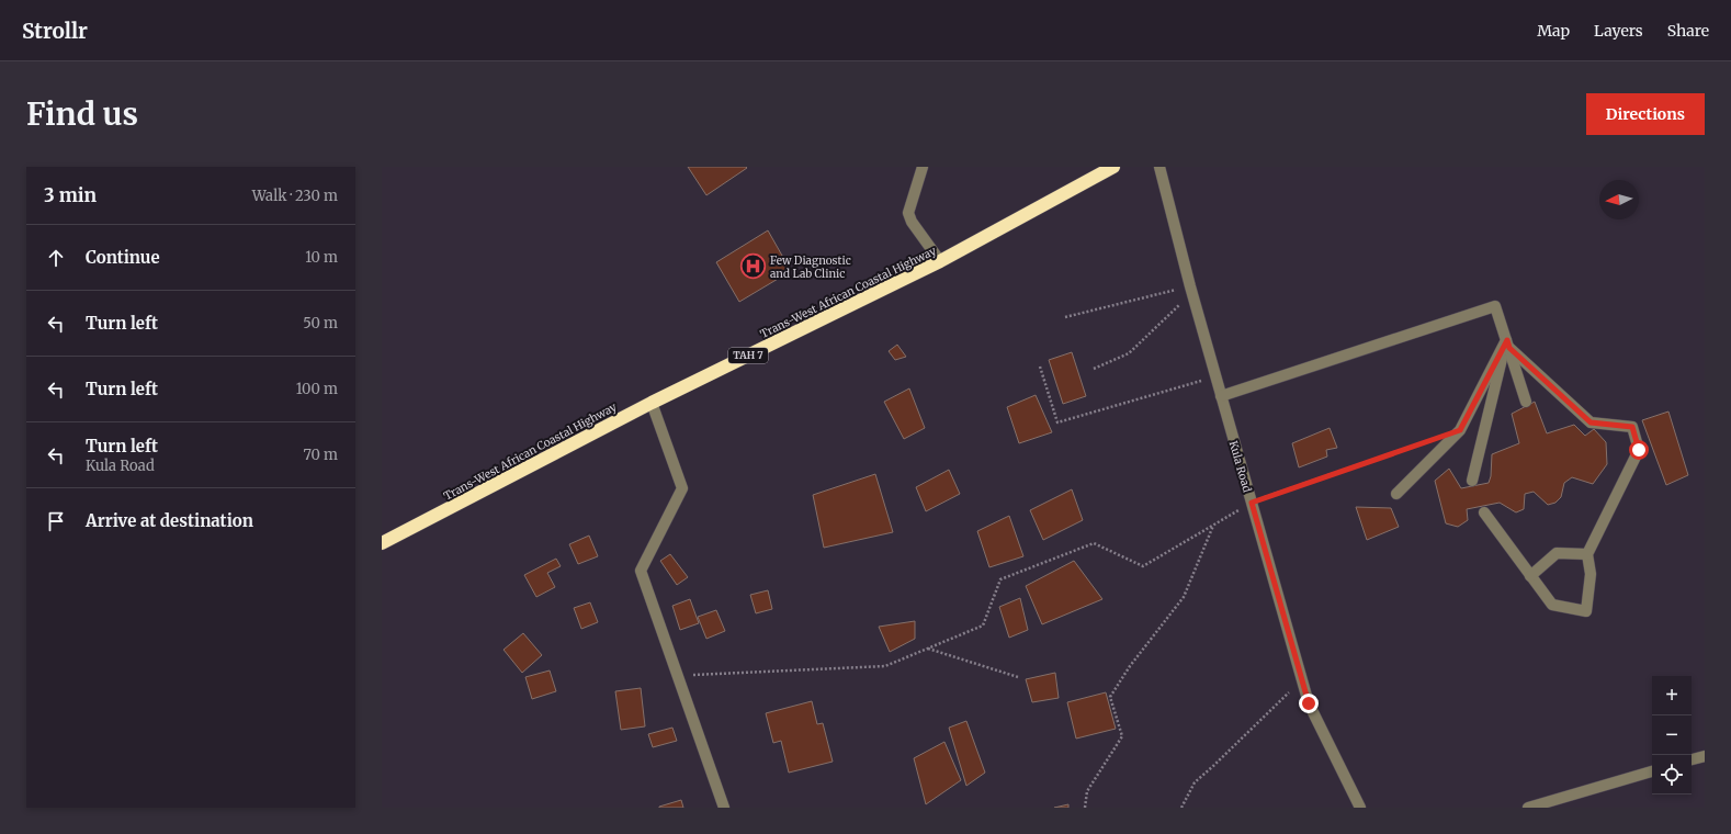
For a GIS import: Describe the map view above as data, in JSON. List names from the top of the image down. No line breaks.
{"streets":{"highway":["Trans-West African Coastal Highway","TAH 7"],"street":["Kula Road"]},"places":{"hospital":["Few Diagnostic and Lab Clinic"]},"north":"left","page":{"header":"Strollr","nav":["Map","Layers","Share"],"buttons":"Directions","title":"Find us","heading":["3 min","Walk · 230 m"],"list":[["Continue","10 m"],["Turn left","50 m"],["Turn left","100 m"],["Turn left","Kula Road","70 m"],"Arrive at destination"],"map_buttons":["+","−"]}}
